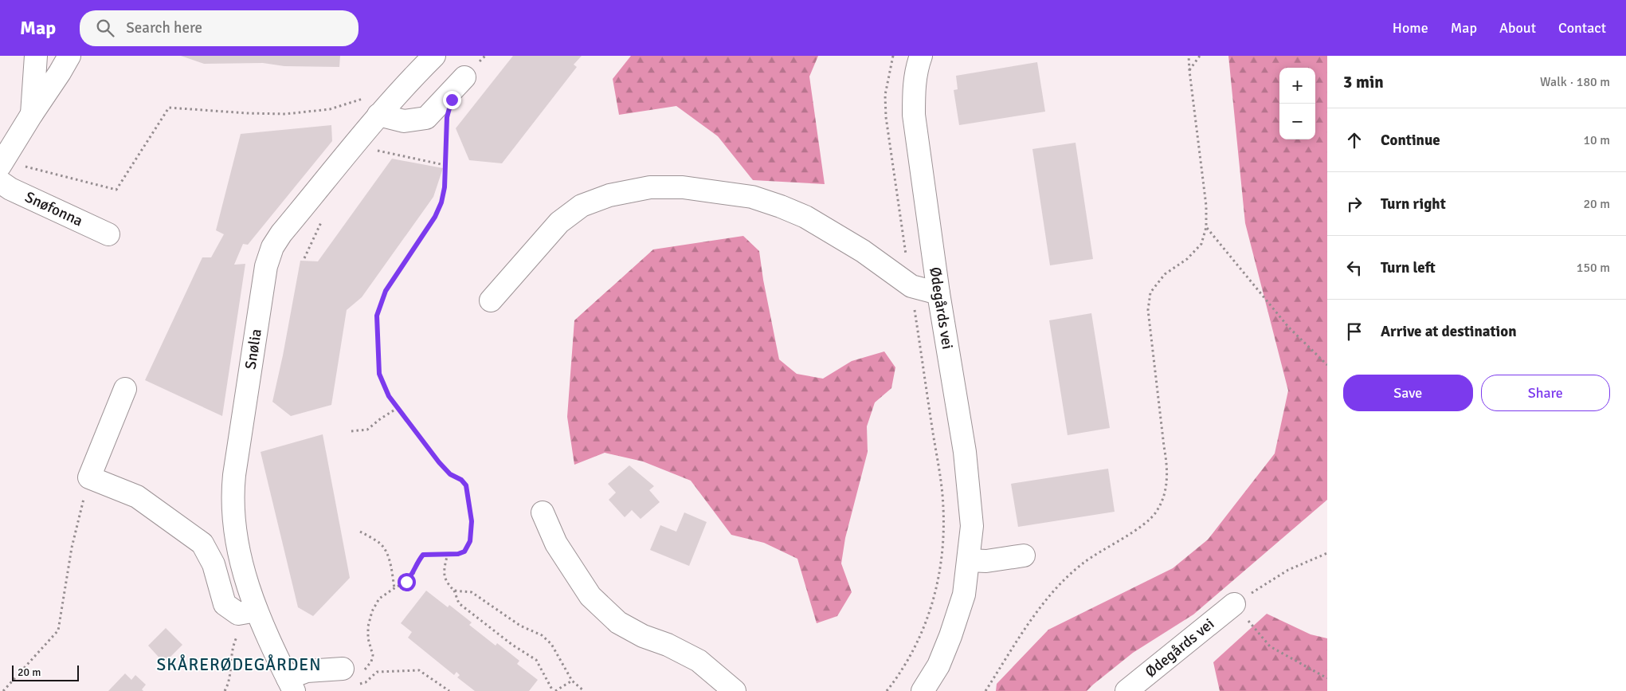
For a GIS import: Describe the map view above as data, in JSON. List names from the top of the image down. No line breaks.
{"streets":{"street":["Snøfonna","Ødegårds vei","Snølia"]},"districts":["SKÅRERØDEGÅRDEN"],"scale_bar":"20 m","page":{"header":"Map","search":"Search here","nav":["Home","Map","About","Contact"],"heading":["3 min","Walk · 180 m"],"map_buttons":["+","−"],"list":[["Continue","10 m"],["Turn right","20 m"],["Turn left","150 m"],"Arrive at destination"],"buttons":["Save","Share"],"scale":"20 m"}}
